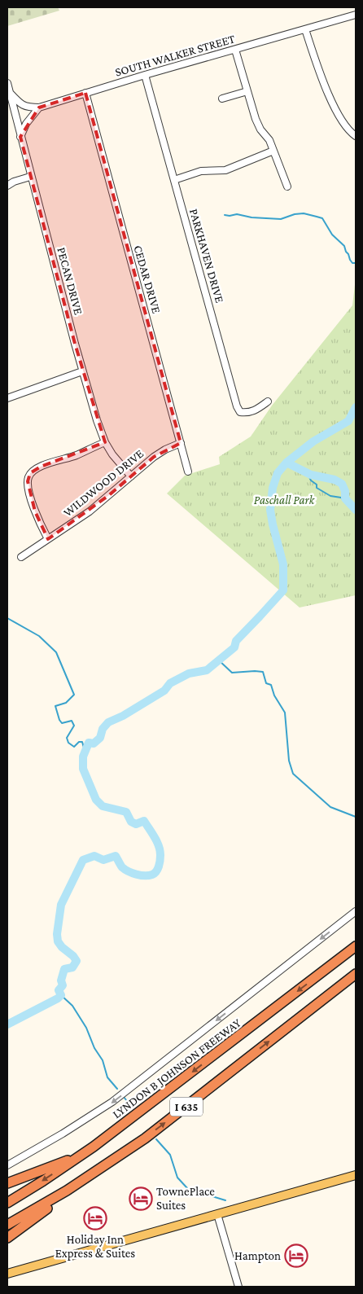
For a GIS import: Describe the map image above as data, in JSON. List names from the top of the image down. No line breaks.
{"streets":{"highway":["LYNDON B JOHNSON FREEWAY","I 635"],"street":["SOUTH WALKER STREET","PARKHAVEN DRIVE","CEDAR DRIVE","PECAN DRIVE","WILDWOOD DRIVE"]},"crossings":[["SOUTH WALKER STREET","PARKHAVEN DRIVE"],["SOUTH WALKER STREET","CEDAR DRIVE"],["CEDAR DRIVE","WILDWOOD DRIVE"],["PECAN DRIVE","WILDWOOD DRIVE"]],"one_way":["LYNDON B JOHNSON FREEWAY"],"parks":["Paschall Park"],"places":{"hotel":["TownePlace Suites","Holiday Inn Express & Suites","Hampton"]}}
